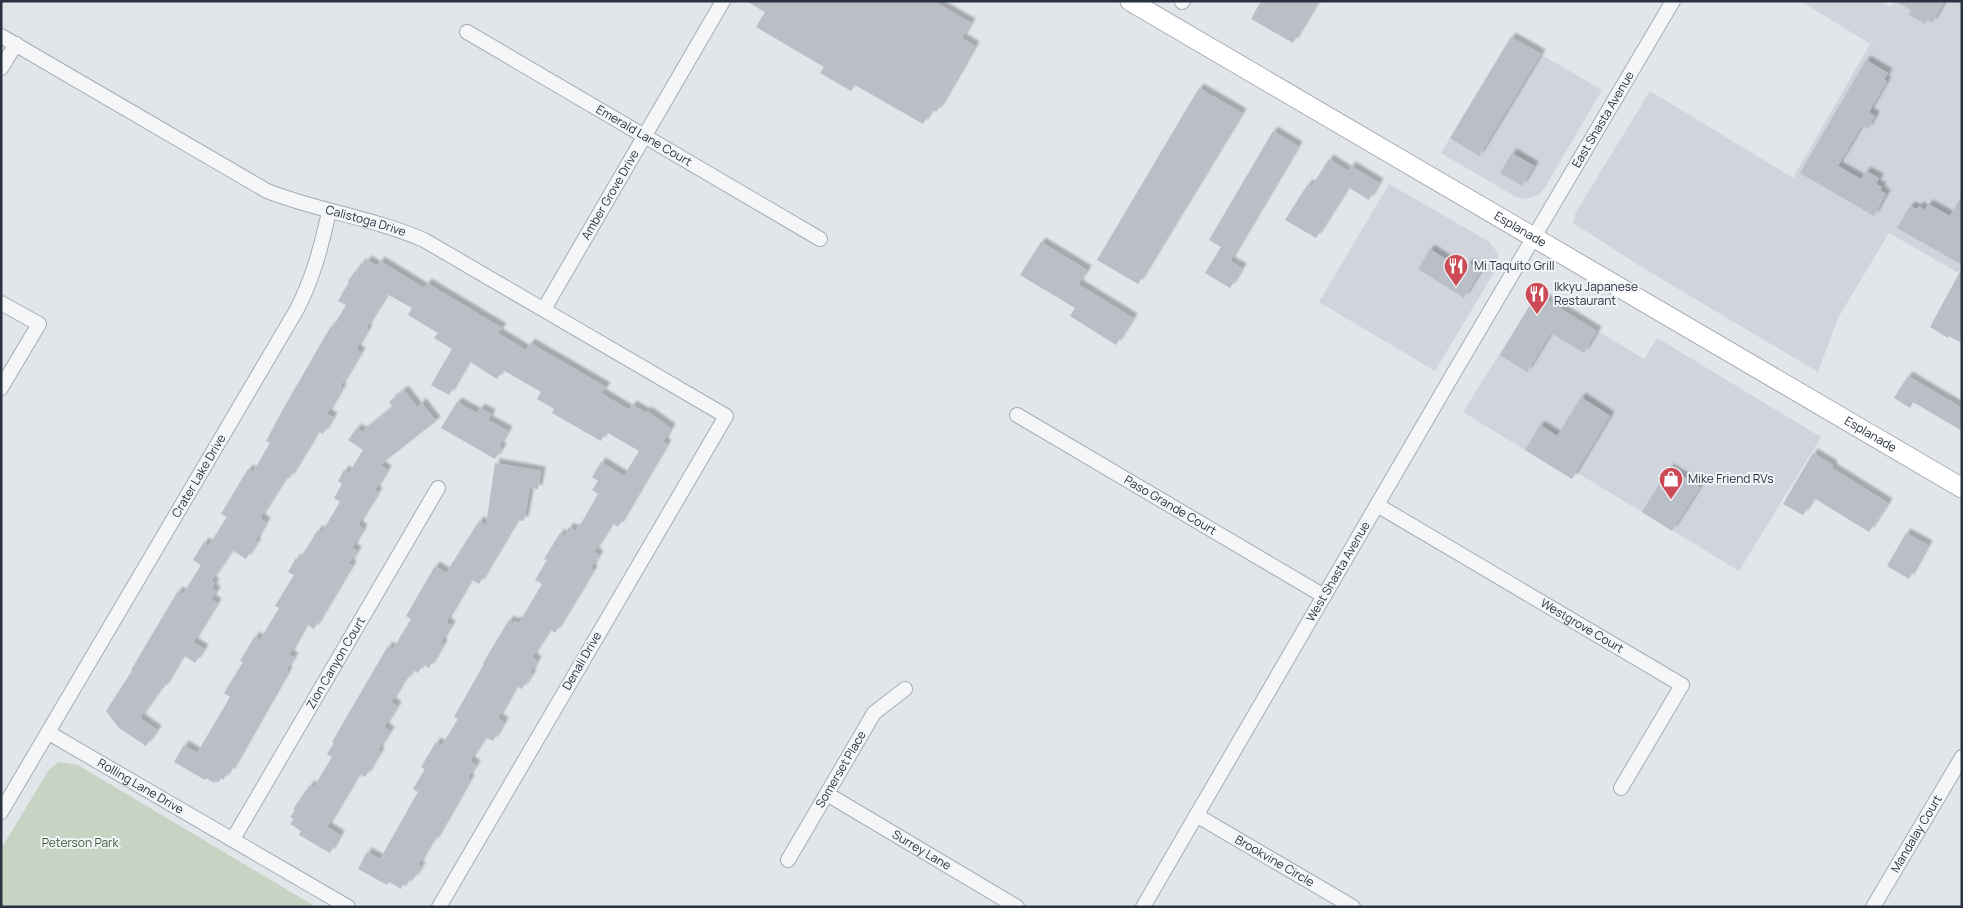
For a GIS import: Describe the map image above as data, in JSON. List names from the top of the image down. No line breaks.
{"streets":{"main road":["Esplanade"],"street":["East Shasta Avenue","Emerald Lane Court","Amber Grove Drive","Calistoga Drive","Crater Lake Drive","Paso Grande Court","West Shasta Avenue","Westgrove Court","Denali Drive","Zion Canyon Court","Somerset Place","Rolling Lane Drive","Mandalay Court","Surrey Lane","Brookvine Circle"]},"crossings":[["East Shasta Avenue","Esplanade"],["East Shasta Avenue","West Shasta Avenue"],["Emerald Lane Court","Amber Grove Drive"],["Amber Grove Drive","Calistoga Drive"],["Calistoga Drive","Crater Lake Drive"],["Calistoga Drive","Denali Drive"],["Esplanade","West Shasta Avenue"],["Crater Lake Drive","Rolling Lane Drive"],["Paso Grande Court","West Shasta Avenue"],["West Shasta Avenue","Westgrove Court"],["West Shasta Avenue","Brookvine Circle"],["Zion Canyon Court","Rolling Lane Drive"],["Somerset Place","Surrey Lane"]],"parks":["Peterson Park"],"places":{"restaurant":["Mi Taquito Grill","Ikkyu Japanese Restaurant"],"shop":["Mike Friend RVs"]}}
